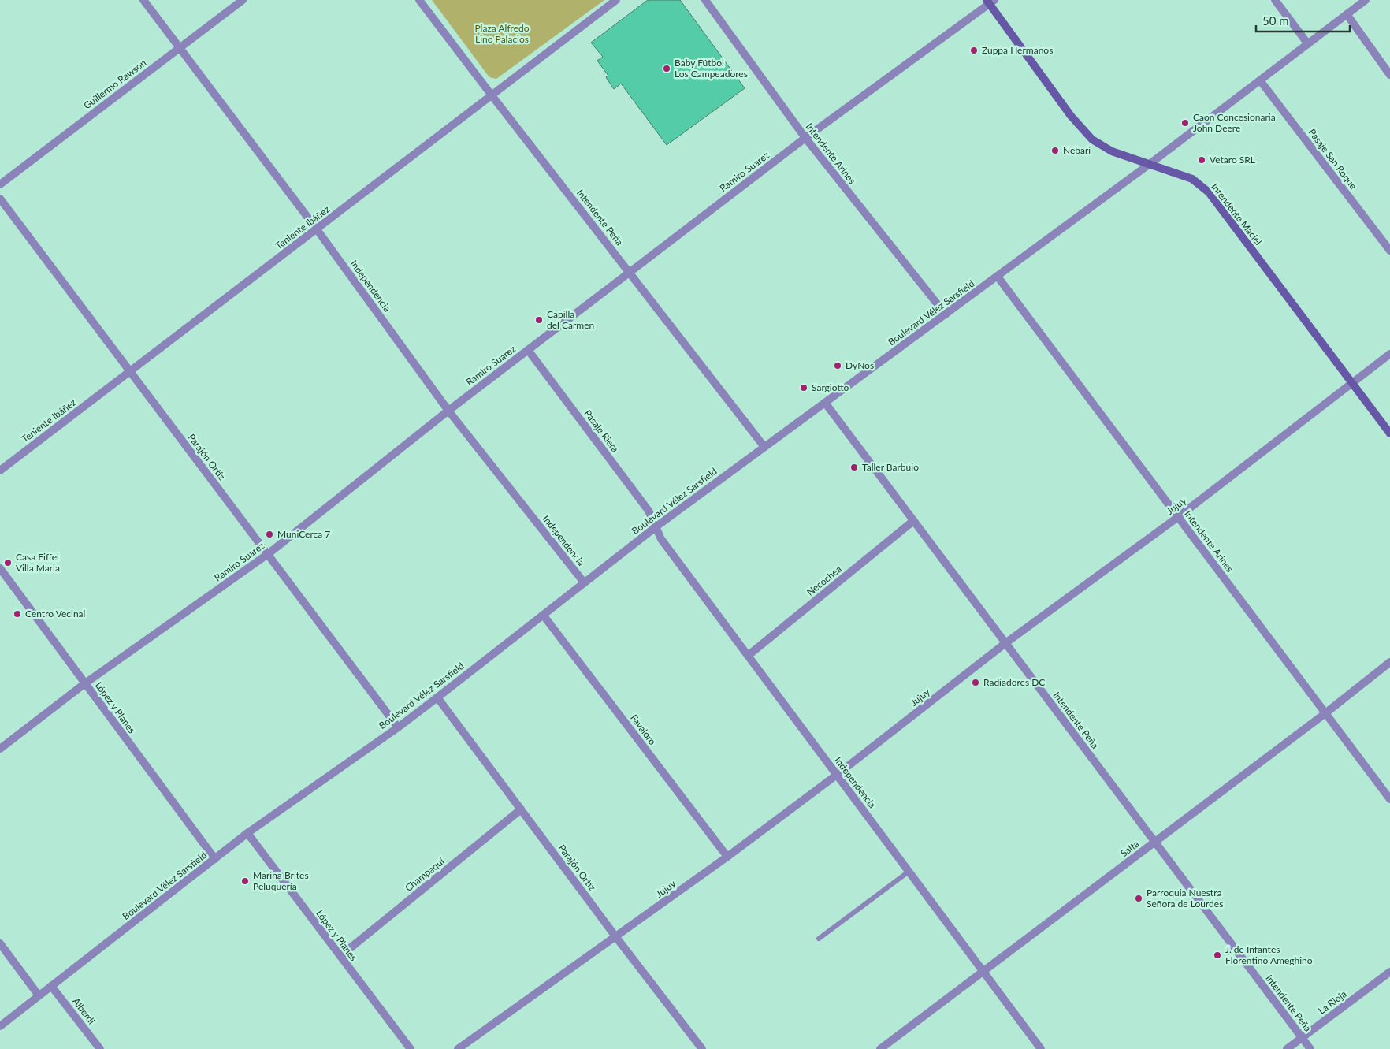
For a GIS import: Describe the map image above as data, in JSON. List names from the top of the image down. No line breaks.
{"streets":{"main road":["Intendente Maciel"],"street":["Guillermo Rawson","Intendente Arines","Pasaje San Roque","Ramiro Suarez","Intendente Peña","Teniente Ibáñez","Independencia","Boulevard Vélez Sarsfield","Pasaje Riera","Parajón Ortiz","Jujuy","Necochea","López y Planes","Favaloro","Salta","Champaquí","La Rioja","Alberdi"]},"crossings":[["Guillermo Rawson","Independencia"],["Intendente Arines","Ramiro Suarez"],["Intendente Arines","Boulevard Vélez Sarsfield"],["Intendente Arines","Jujuy"],["Intendente Arines","Salta"],["Pasaje San Roque","Boulevard Vélez Sarsfield"],["Ramiro Suarez","Intendente Maciel"],["Ramiro Suarez","Intendente Peña"],["Ramiro Suarez","Independencia"],["Ramiro Suarez","Pasaje Riera"],["Ramiro Suarez","Parajón Ortiz"],["Ramiro Suarez","López y Planes"],["Intendente Maciel","Boulevard Vélez Sarsfield"],["Intendente Maciel","Jujuy"],["Intendente Peña","Teniente Ibáñez"],["Intendente Peña","Boulevard Vélez Sarsfield"],["Intendente Peña","Jujuy"],["Intendente Peña","Necochea"],["Intendente Peña","Salta"],["Intendente Peña","La Rioja"],["Teniente Ibáñez","Independencia"],["Teniente Ibáñez","Parajón Ortiz"],["Independencia","Boulevard Vélez Sarsfield"],["Independencia","Pasaje Riera"],["Independencia","Jujuy"],["Independencia","Necochea"],["Independencia","Salta"],["Boulevard Vélez Sarsfield","Pasaje Riera"],["Boulevard Vélez Sarsfield","Parajón Ortiz"],["Boulevard Vélez Sarsfield","López y Planes"],["Boulevard Vélez Sarsfield","Favaloro"],["Boulevard Vélez Sarsfield","Alberdi"],["Parajón Ortiz","Jujuy"],["Parajón Ortiz","Champaquí"],["Jujuy","Favaloro"],["López y Planes","Champaquí"]],"parks":["Plaza Alfredo Lino Palacios"],"places":["Zuppa Hermanos","Baby Fútbol Los Campeadores","Caon Concesionaria John Deere","Nebari","Vetaro SRL","Capilla del Carmen","DyNos","Sargiotto","Taller Barbuio","MuniCerca 7","Casa Eiffel Villa Maria","Centro Vecinal","Radiadores DC","Marina Brites Peluquería","Parroquia Nuestra Señora de Lourdes","J. de Infantes Florentino Ameghino"],"scale_bar":"50 m"}
